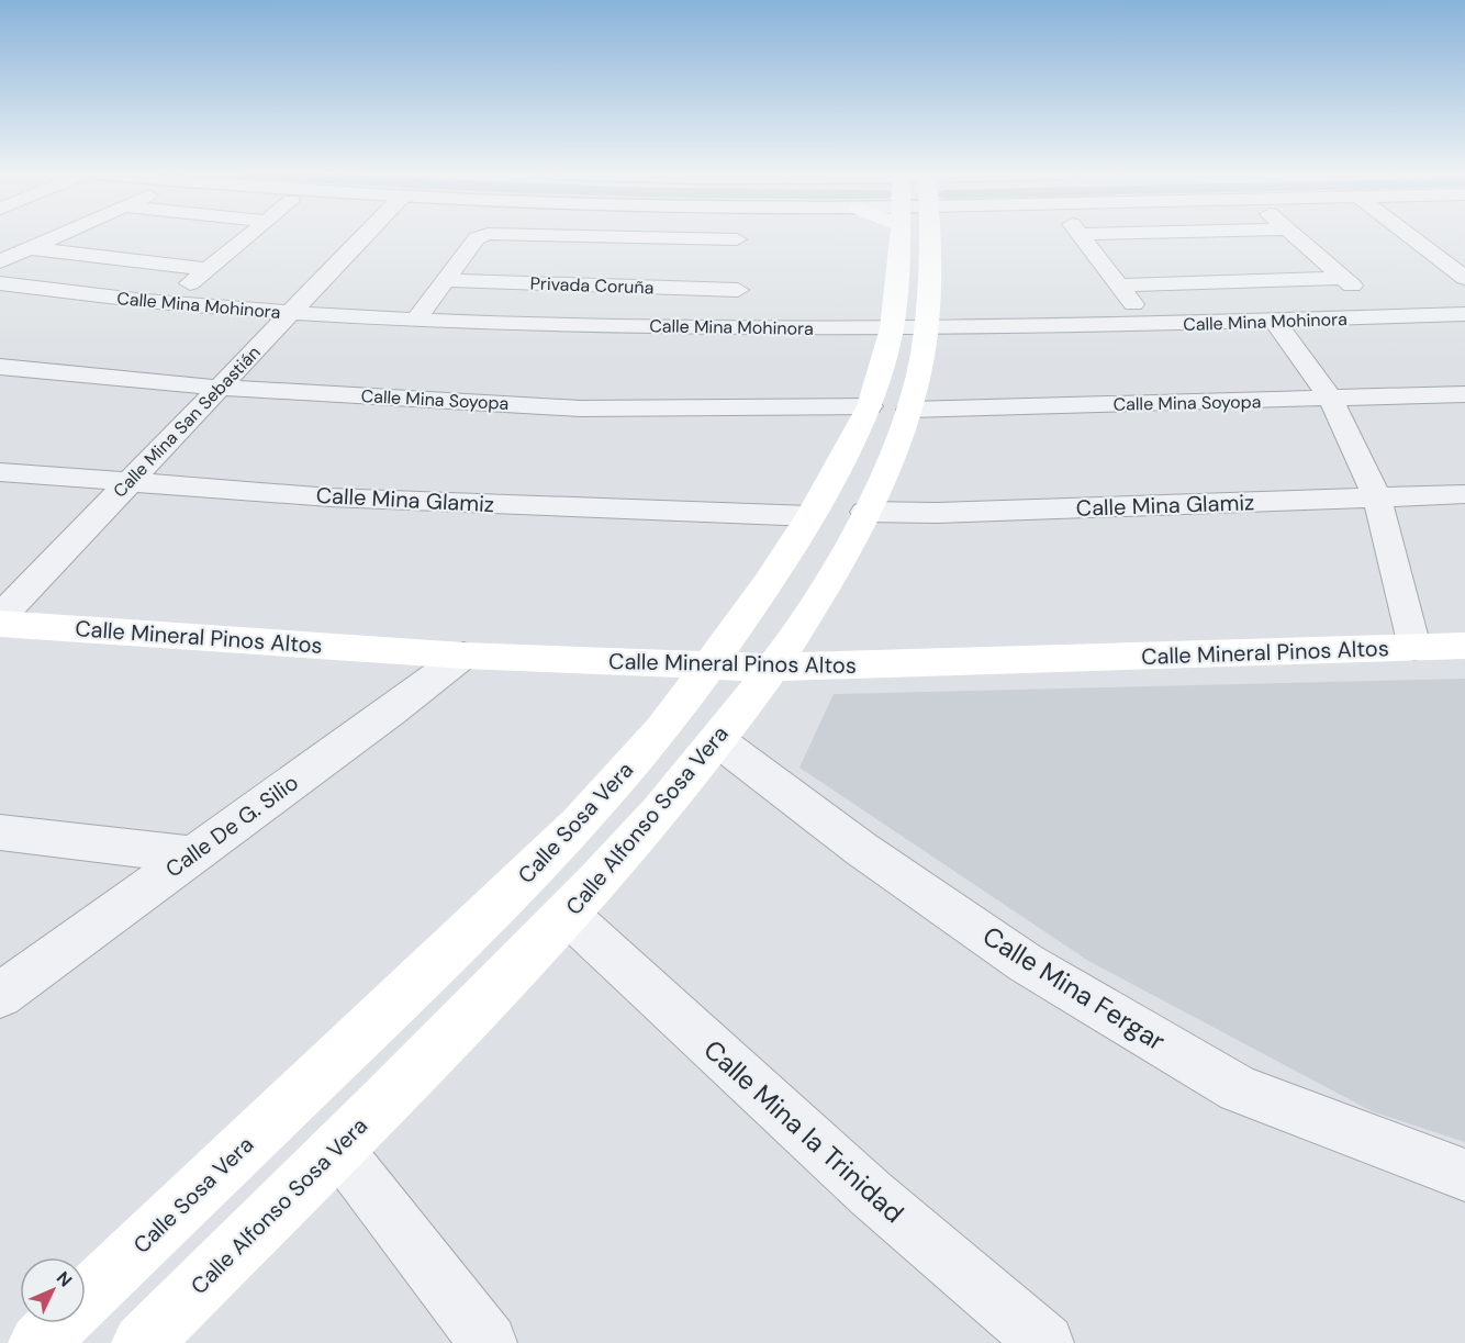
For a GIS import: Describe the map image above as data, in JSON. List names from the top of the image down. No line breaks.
{"streets":{"main road":["Calle Mineral Pinos Altos","Calle Alfonso Sosa Vera","Calle Sosa Vera"],"street":["Privada Coruña","Calle Mina Mohinora","Calle Mina Soyopa","Calle Mina San Sebastián","Calle Mina Glamiz","Calle De G. Silio","Calle Mina Fergar","Calle Mina la Trinidad"]},"crossings":[["Calle Mina Mohinora","Calle Mina San Sebastián"],["Calle Mina Mohinora","Calle Alfonso Sosa Vera"],["Calle Mina Mohinora","Calle Sosa Vera"],["Calle Mina Soyopa","Calle Mina San Sebastián"],["Calle Mina Soyopa","Calle Alfonso Sosa Vera"],["Calle Mina Soyopa","Calle Sosa Vera"],["Calle Mina San Sebastián","Calle Mina Glamiz"],["Calle Mina Glamiz","Calle Alfonso Sosa Vera"],["Calle Mina Glamiz","Calle Sosa Vera"],["Calle Mineral Pinos Altos","Calle Alfonso Sosa Vera"],["Calle Mineral Pinos Altos","Calle Sosa Vera"],["Calle Mineral Pinos Altos","Calle De G. Silio"],["Calle Alfonso Sosa Vera","Calle Sosa Vera"],["Calle Alfonso Sosa Vera","Calle Mina Fergar"],["Calle Alfonso Sosa Vera","Calle Mina la Trinidad"]],"north":"top right"}
